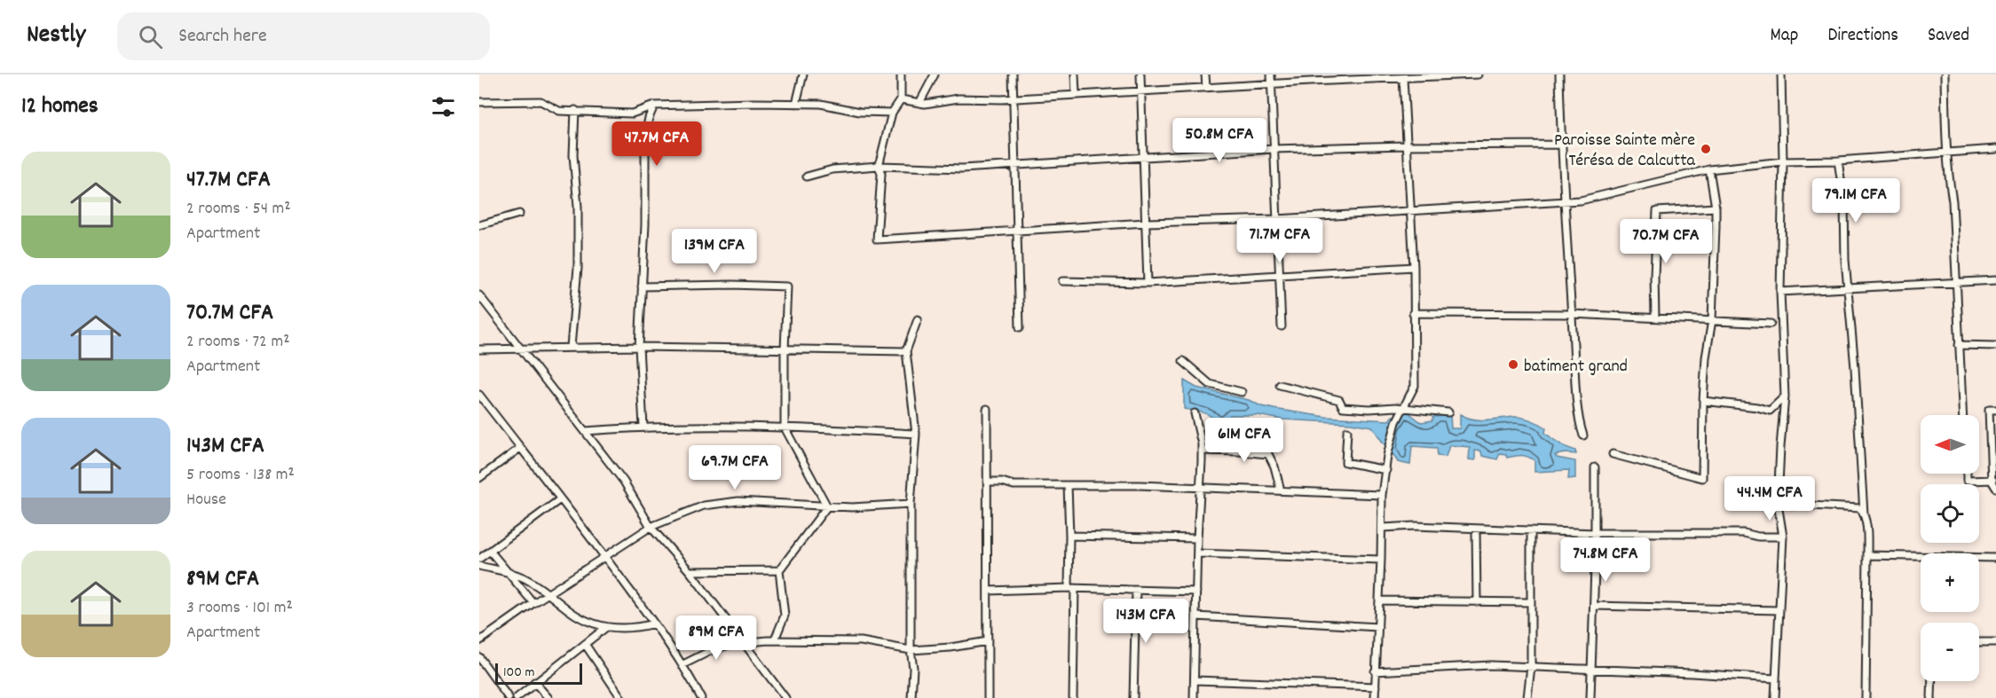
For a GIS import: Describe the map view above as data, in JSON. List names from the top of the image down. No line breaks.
{"places":["Paroisse Sainte mère Térésa de Calcutta","batiment grand"],"scale_bar":"100 m","north":"left","page":{"header":"Nestly","search":"Search here","nav":["Map","Directions","Saved"],"heading":"12 homes","price":["50.8M CFA","47.7M CFA","79.1M CFA","71.7M CFA","70.7M CFA","139M CFA","61M CFA","69.7M CFA","44.4M CFA","74.8M CFA","143M CFA","89M CFA"],"list":[{"name":"47.7M CFA","note":"2 rooms · 54 m² · Apartment"},{"name":"70.7M CFA","note":"2 rooms · 72 m² · Apartment"},{"name":"143M CFA","note":"5 rooms · 138 m² · House"},{"name":"89M CFA","note":"3 rooms · 101 m² · Apartment"}],"map_buttons":["+","−"],"scale":"100 m"}}
